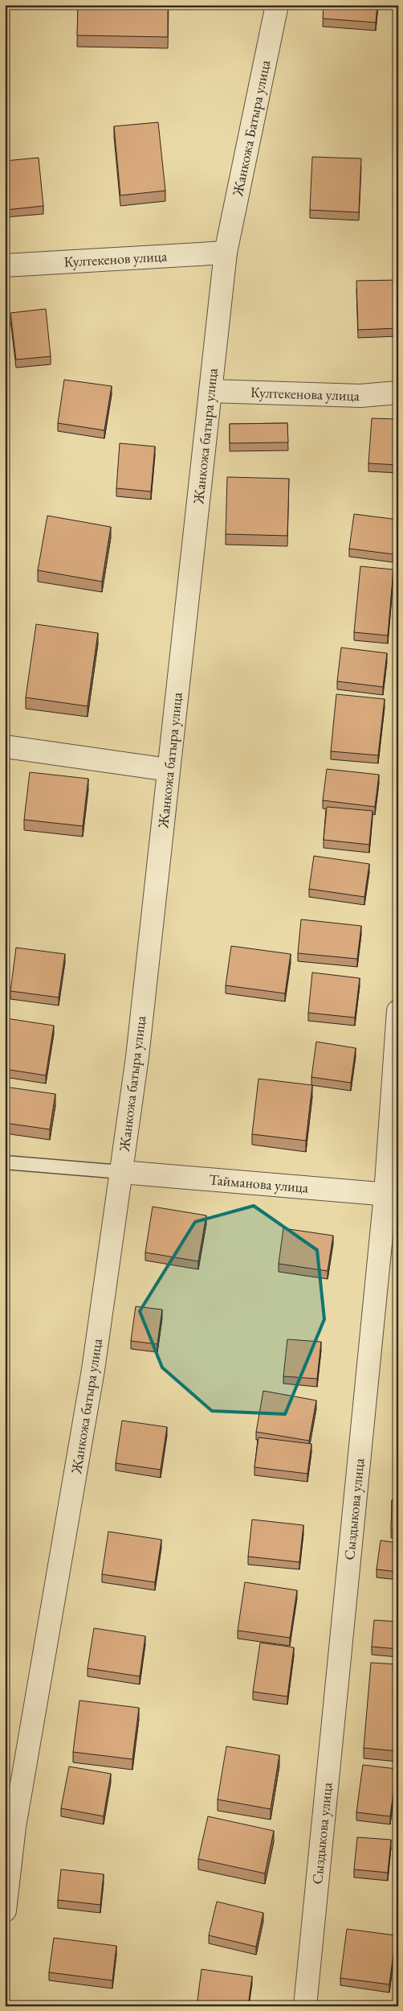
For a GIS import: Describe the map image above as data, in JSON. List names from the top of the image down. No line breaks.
{"streets":{"street":["Жанкожа Батыра улица","Култекенов улица","Култекенова улица","Жанкожа батыра улица","Тайманова улица","Сыздыкова улица"]},"crossings":[["Жанкожа Батыра улица","Култекенов улица"],["Жанкожа Батыра улица","Жанкожа батыра улица"],["Култекенов улица","Жанкожа батыра улица"],["Култекенова улица","Жанкожа батыра улица"],["Жанкожа батыра улица","Тайманова улица"],["Тайманова улица","Сыздыкова улица"]]}
